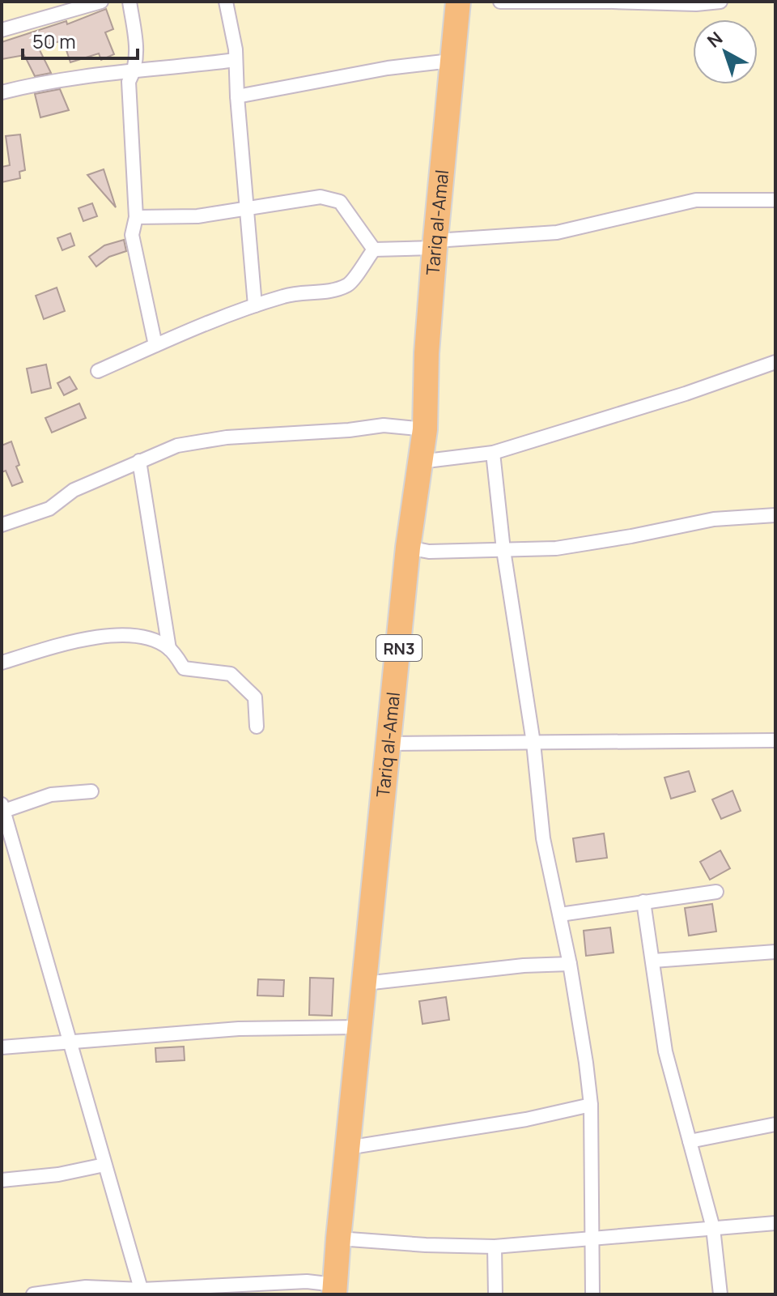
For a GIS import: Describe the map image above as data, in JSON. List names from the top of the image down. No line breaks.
{"streets":{"highway":["Tariq al-Amal","RN3"]},"scale_bar":"50 m","north":"top left"}
